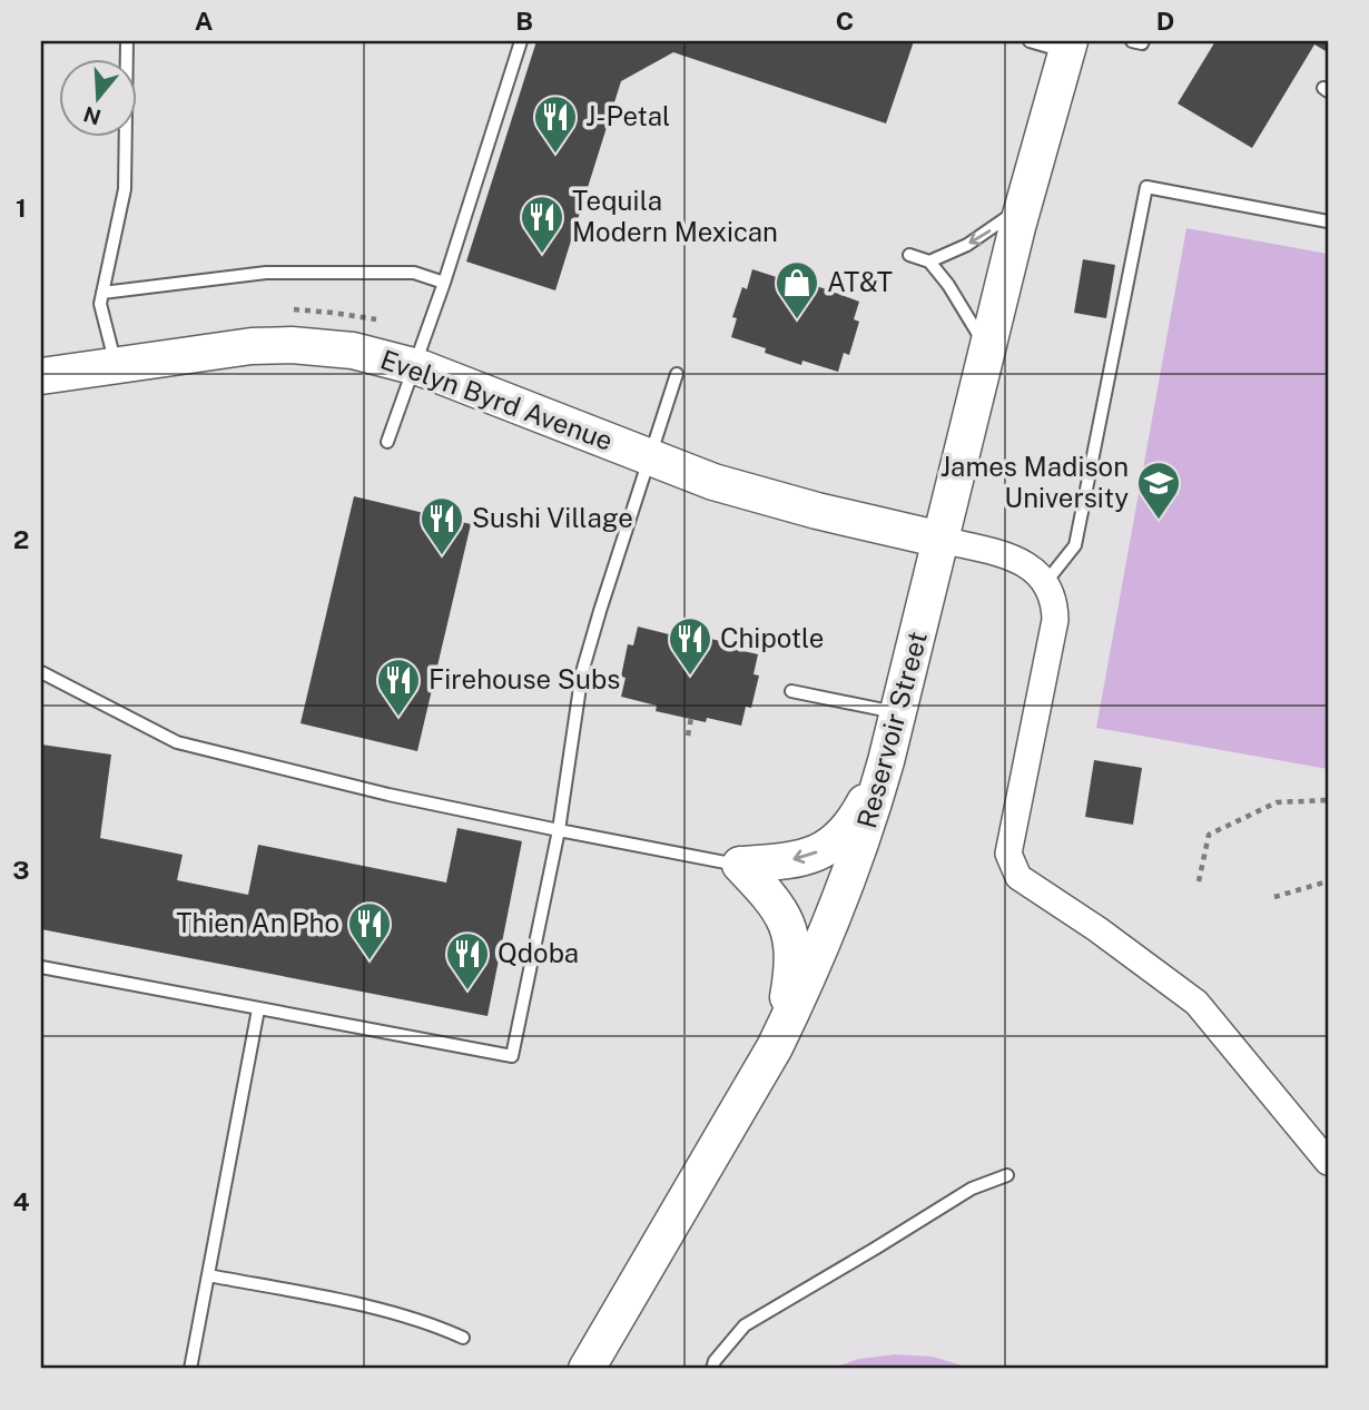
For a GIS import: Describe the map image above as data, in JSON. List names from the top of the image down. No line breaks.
{"streets":{"main road":["Evelyn Byrd Avenue","Reservoir Street"]},"crossings":[["Evelyn Byrd Avenue","Reservoir Street"]],"places":{"restaurant":["J-Petal","Tequila Modern Mexican","Sushi Village","Chipotle","Firehouse Subs","Thien An Pho","Qdoba"],"shop":["AT&T"],"school or university":["James Madison University"]},"north":"bottom","grid":{"columns":["A","B","C","D"],"rows":["1","2","3","4"]}}
